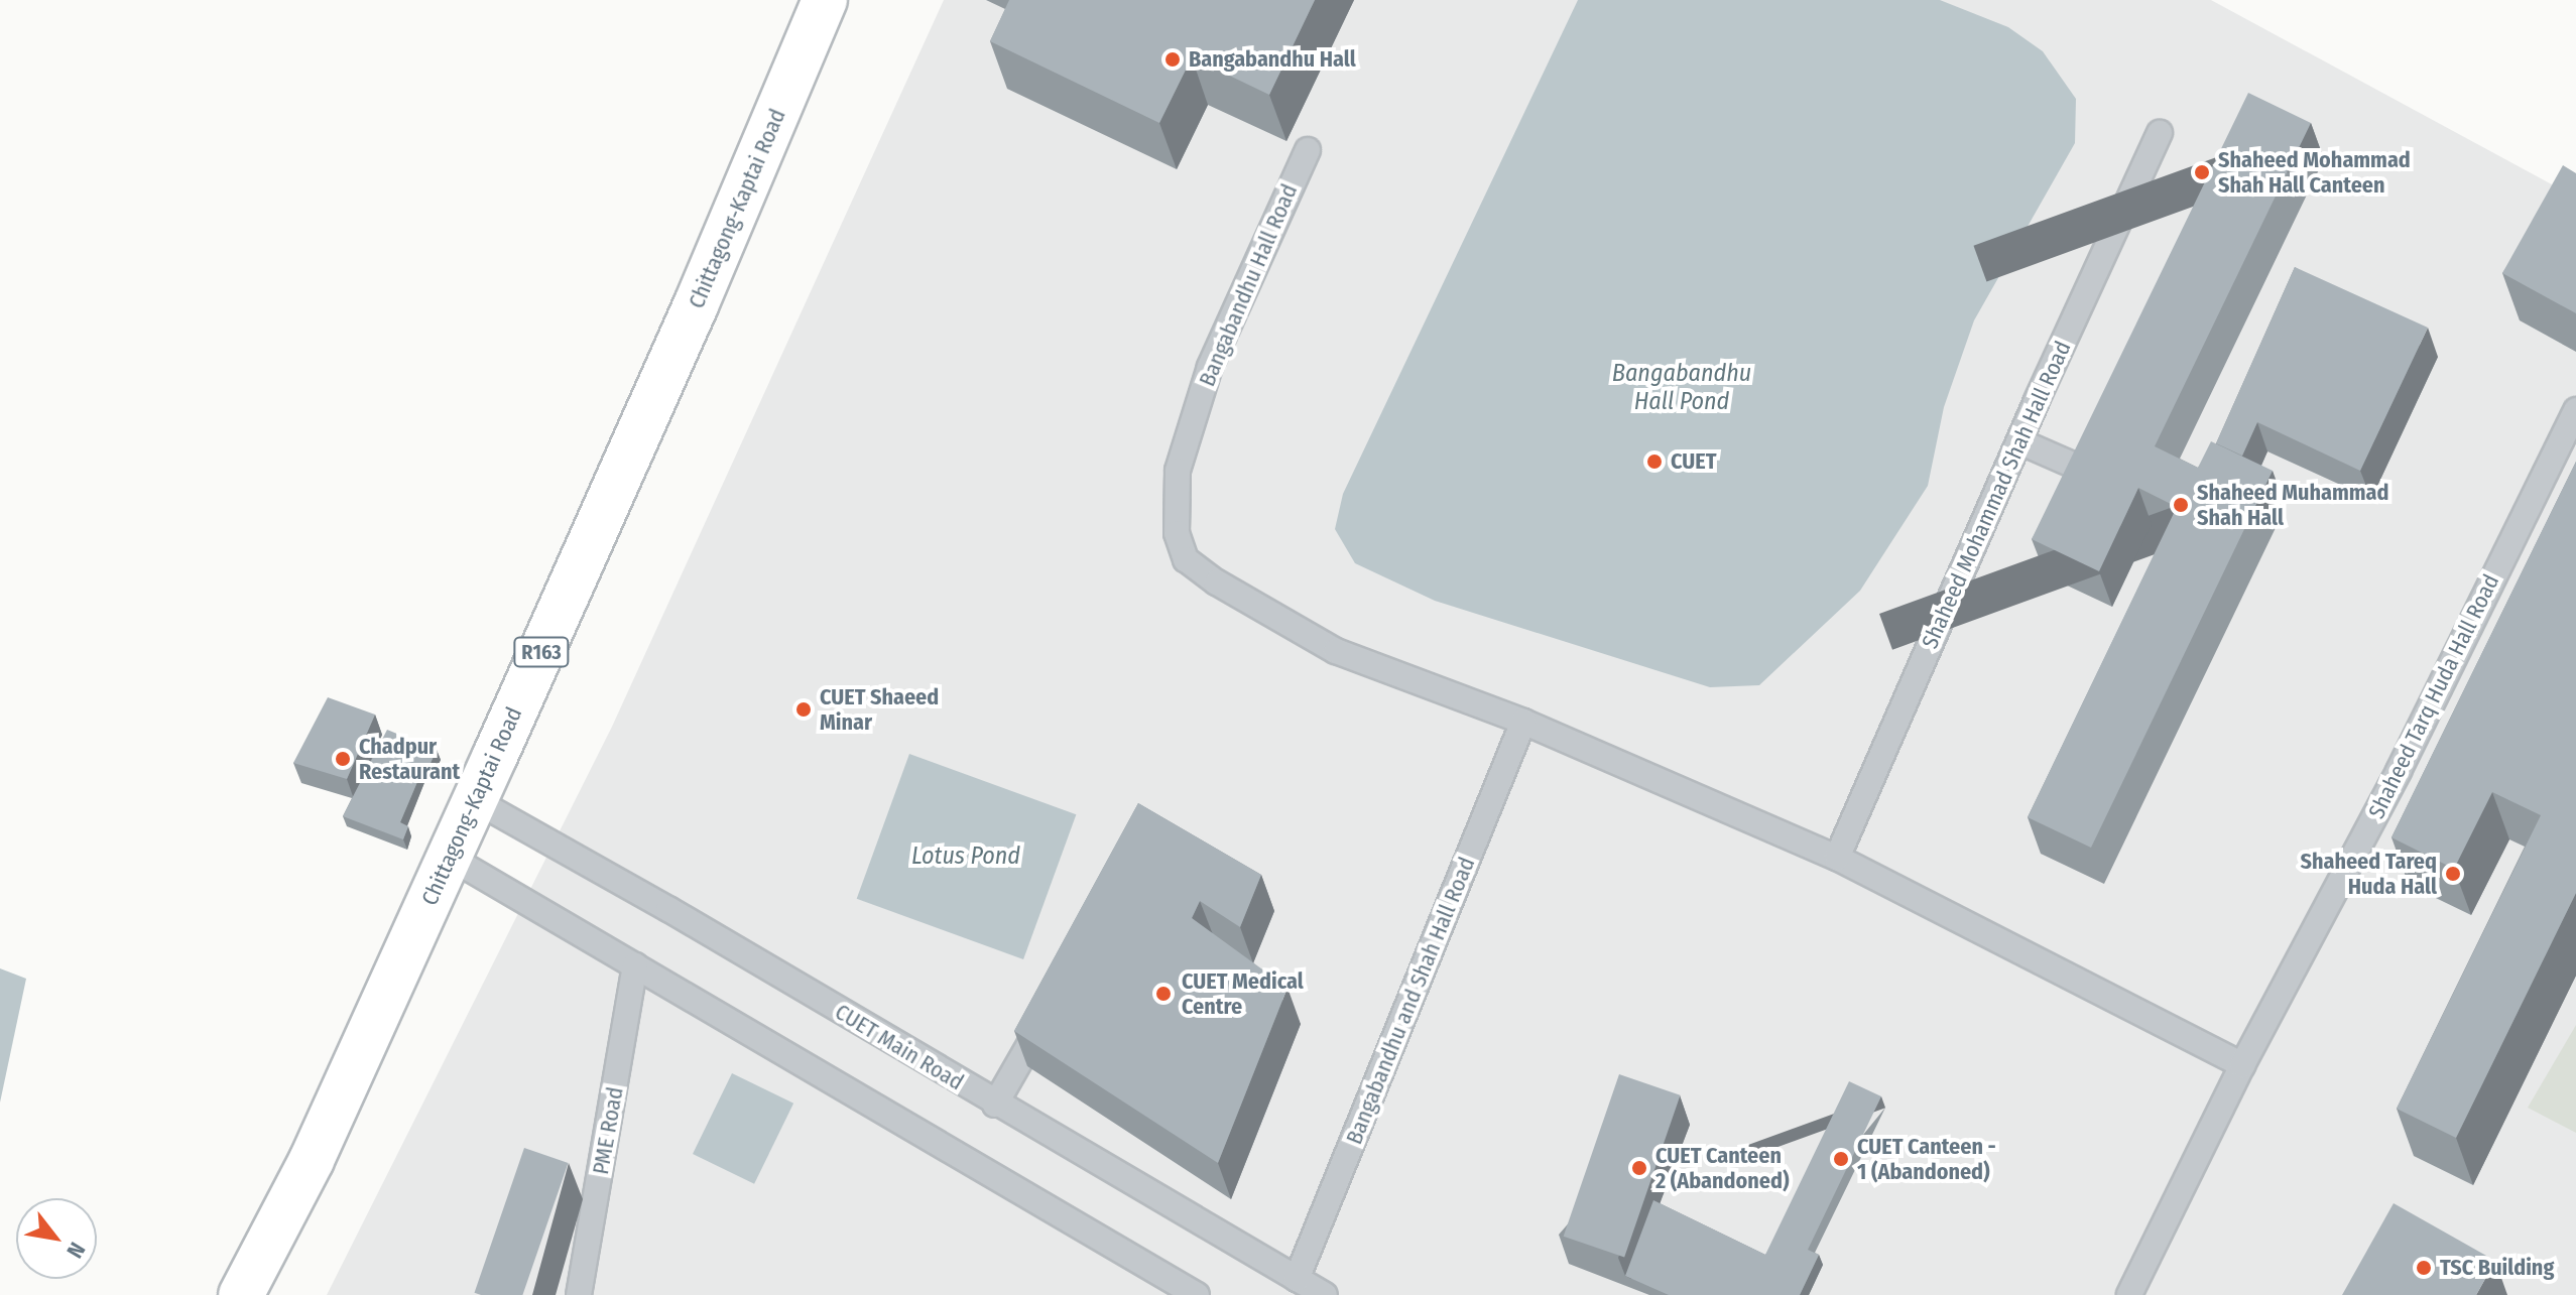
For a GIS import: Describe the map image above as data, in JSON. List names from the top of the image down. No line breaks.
{"streets":{"main road":["Chittagong-Kaptai Road","R163"],"lane":["Bangabandhu Hall Road","Shaheed Mohammad Shah Hall Road","Shaheed Tarq Huda Hall Road","Bangabandhu and Shah Hall Road","CUET Main Road","PME Road"]},"crossings":[["Chittagong-Kaptai Road","CUET Main Road"],["Bangabandhu Hall Road","Shaheed Mohammad Shah Hall Road"],["Bangabandhu Hall Road","Shaheed Tarq Huda Hall Road"],["Bangabandhu Hall Road","Bangabandhu and Shah Hall Road"],["Bangabandhu and Shah Hall Road","CUET Main Road"]],"water":["Bangabandhu Hall Pond","Lotus Pond"],"places":["Bangabandhu Hall","Shaheed Mohammad Shah Hall Canteen","CUET","Shaheed Muhammad Shah Hall","CUET Shaeed Minar","Chadpur Restaurant","Shaheed Tareq Huda Hall","CUET Medical Centre","CUET Canteen - 1 (Abandoned)","CUET Canteen 2 (Abandoned)","TSC Building"],"north":"bottom right"}
